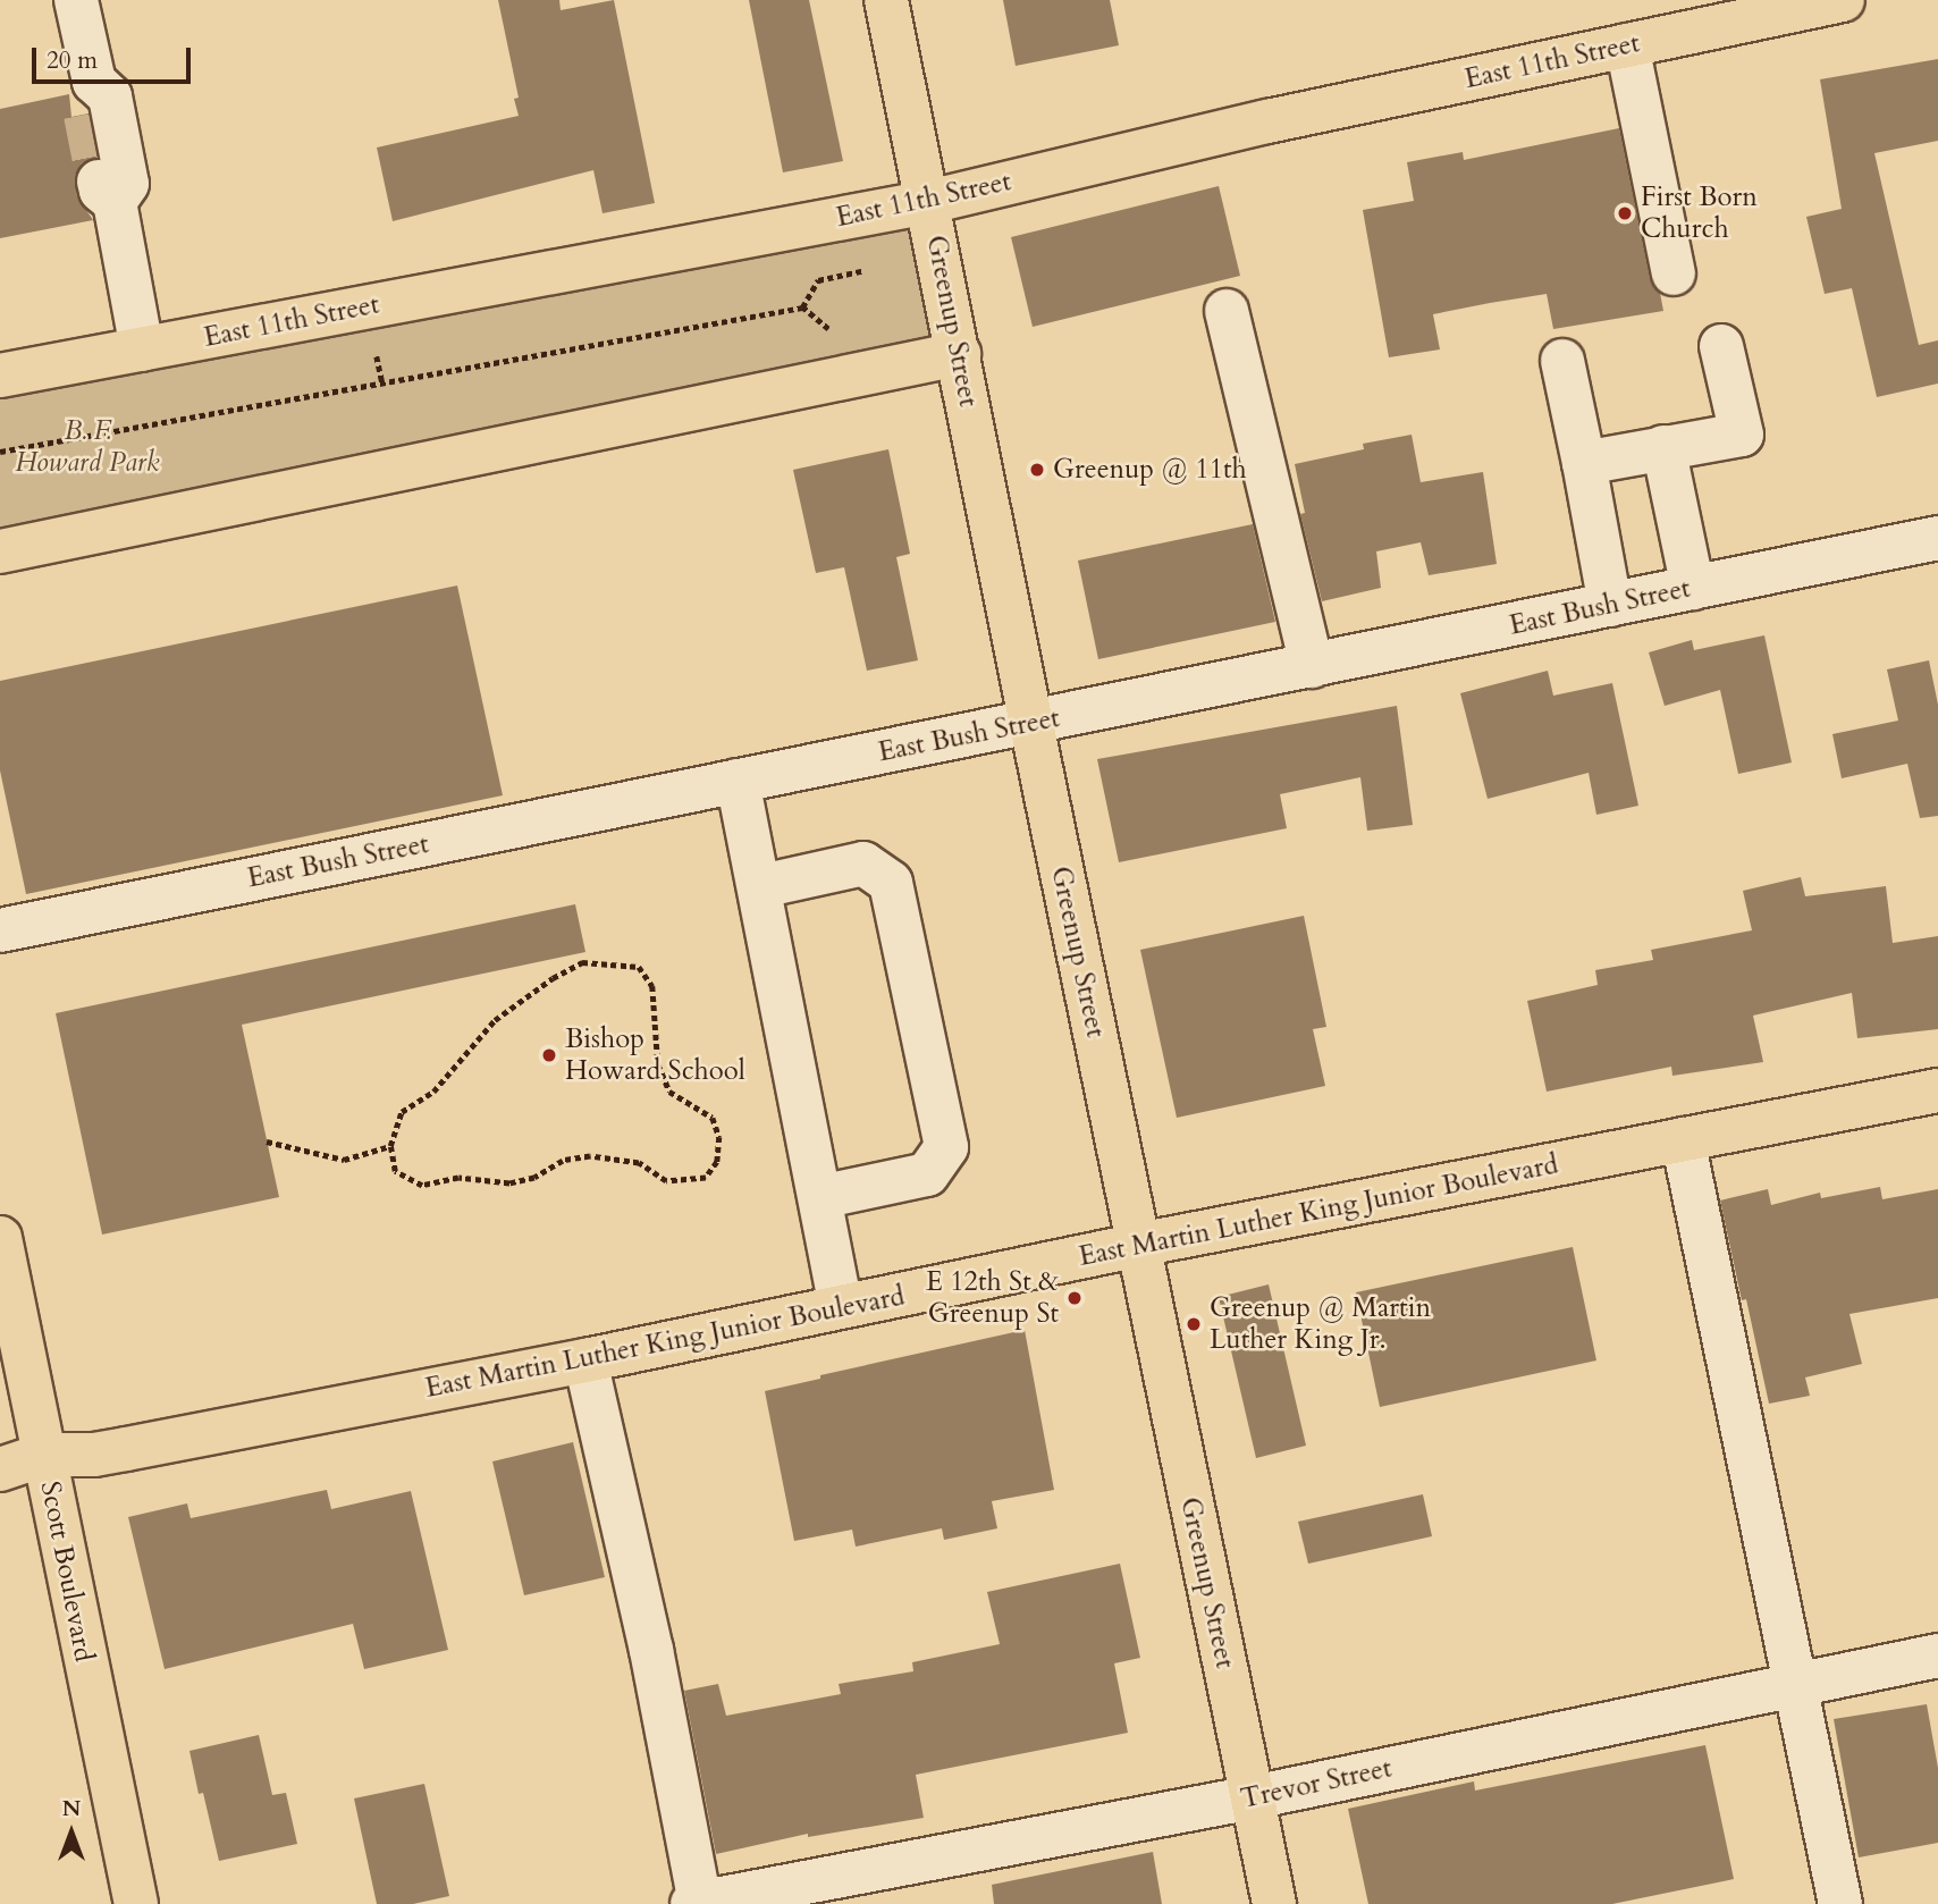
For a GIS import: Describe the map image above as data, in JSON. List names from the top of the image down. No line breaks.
{"streets":{"main road":["East 11th Street","Greenup Street","East Martin Luther King Junior Boulevard","Scott Boulevard"],"street":["East Bush Street","Trevor Street"]},"crossings":[["East 11th Street","Greenup Street"],["Greenup Street","East Bush Street"],["Greenup Street","East Martin Luther King Junior Boulevard"],["Greenup Street","Trevor Street"],["East Martin Luther King Junior Boulevard","Scott Boulevard"]],"parks":["B. F. Howard Park"],"places":["First Born Church","Greenup @ 11th","Bishop Howard School","E 12th St & Greenup St","Greenup @ Martin Luther King Jr."],"scale_bar":"20 m","north":"top"}
